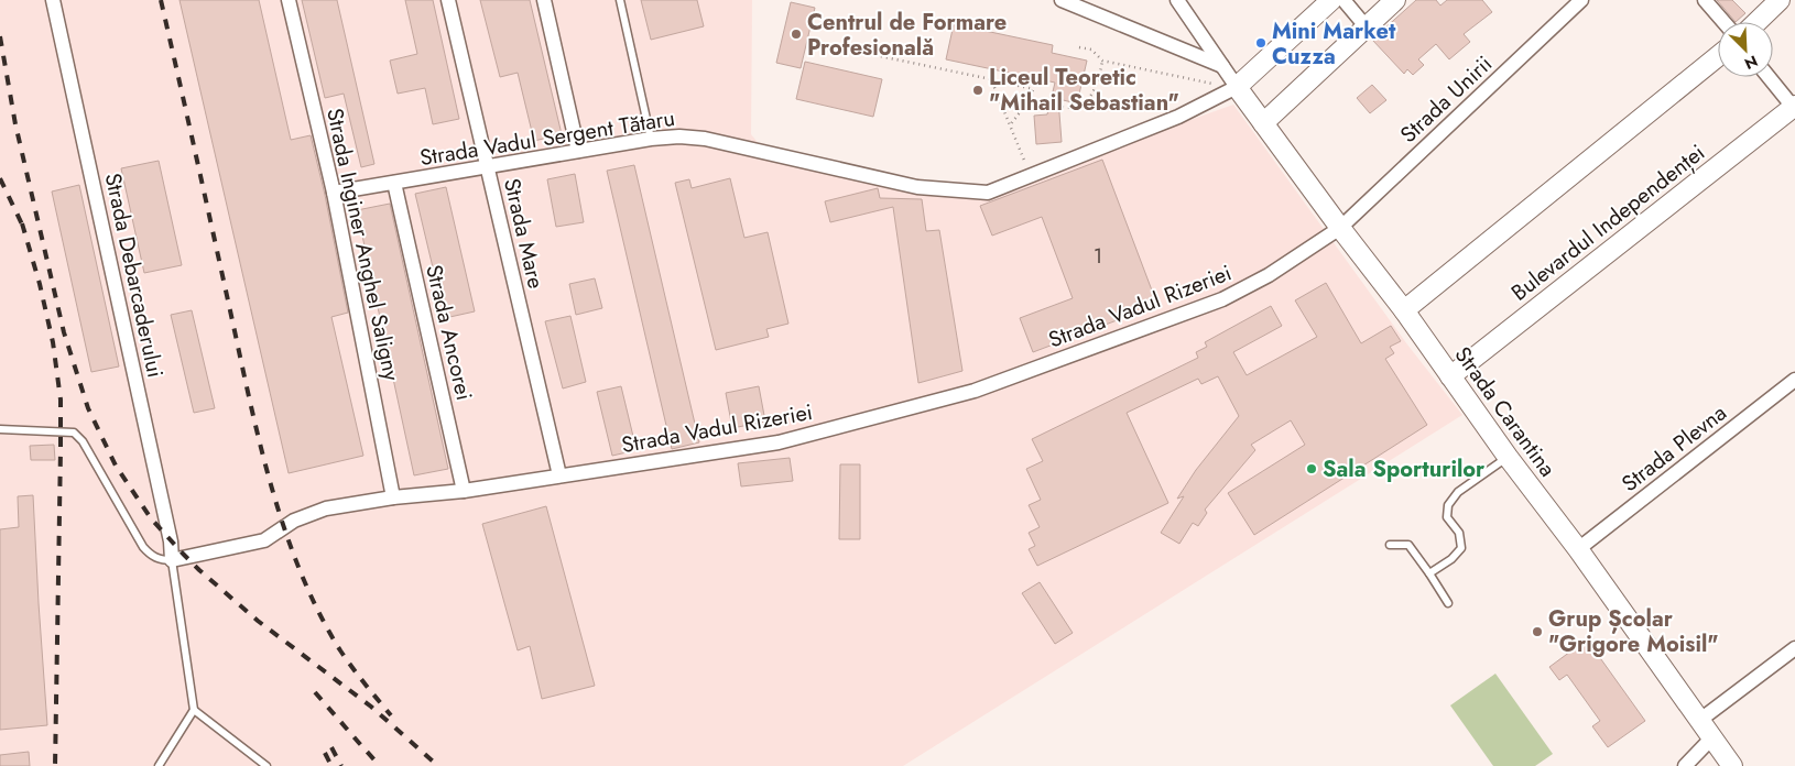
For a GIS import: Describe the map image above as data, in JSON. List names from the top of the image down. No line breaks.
{"streets":{"main road":["Bulevardul Independenței","Strada Carantina"],"street":["Strada Unirii","Strada Vadul Sergent Tătaru","Strada Mare","Strada Inginer Anghel Saligny","Strada Debarcaderului","Strada Vadul Rizeriei","Strada Ancorei","Strada Plevna"]},"crossings":[["Strada Unirii","Strada Vadul Rizeriei"],["Strada Unirii","Strada Carantina"],["Strada Vadul Sergent Tătaru","Strada Mare"],["Strada Vadul Sergent Tătaru","Strada Inginer Anghel Saligny"],["Strada Vadul Sergent Tătaru","Strada Ancorei"],["Strada Vadul Sergent Tătaru","Strada Carantina"],["Bulevardul Independenței","Strada Carantina"],["Strada Mare","Strada Vadul Rizeriei"],["Strada Inginer Anghel Saligny","Strada Vadul Rizeriei"],["Strada Debarcaderului","Strada Vadul Rizeriei"],["Strada Vadul Rizeriei","Strada Ancorei"],["Strada Vadul Rizeriei","Strada Carantina"],["Strada Carantina","Strada Plevna"]],"places":["Centrul de Formare Profesională","Mini Market Cuzza","Liceul Teoretic \"Mihail Sebastian\"","Sala Sporturilor","Grup Școlar \"Grigore Moisil\""],"house_numbers":["1"],"north":"bottom right"}
